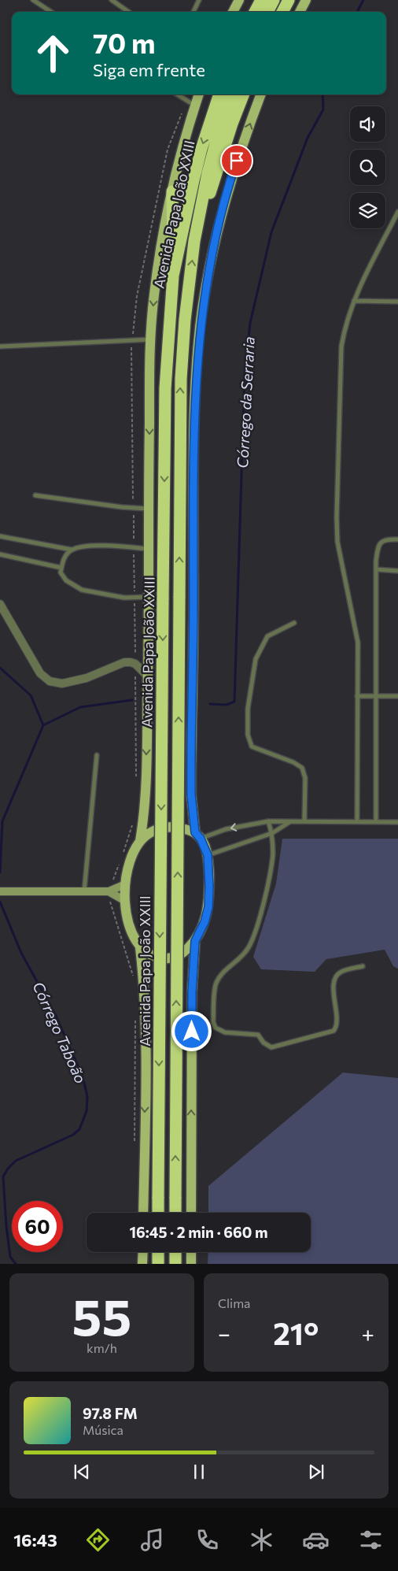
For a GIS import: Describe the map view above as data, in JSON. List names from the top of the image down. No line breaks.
{"streets":{"highway":["Avenida Papa João XXIII"]},"water":["Córrego da Serraria","Córrego Taboão"],"page":{"turn":["70 m","Siga em frente"],"limit":"60","trip":"16:45 · 2 min · 660 m","tile":[["55","km/h"],"Clima"],"heat":["−","21°","+"],"song":["97.8 FM","Música"],"tabs":"16:43"}}
